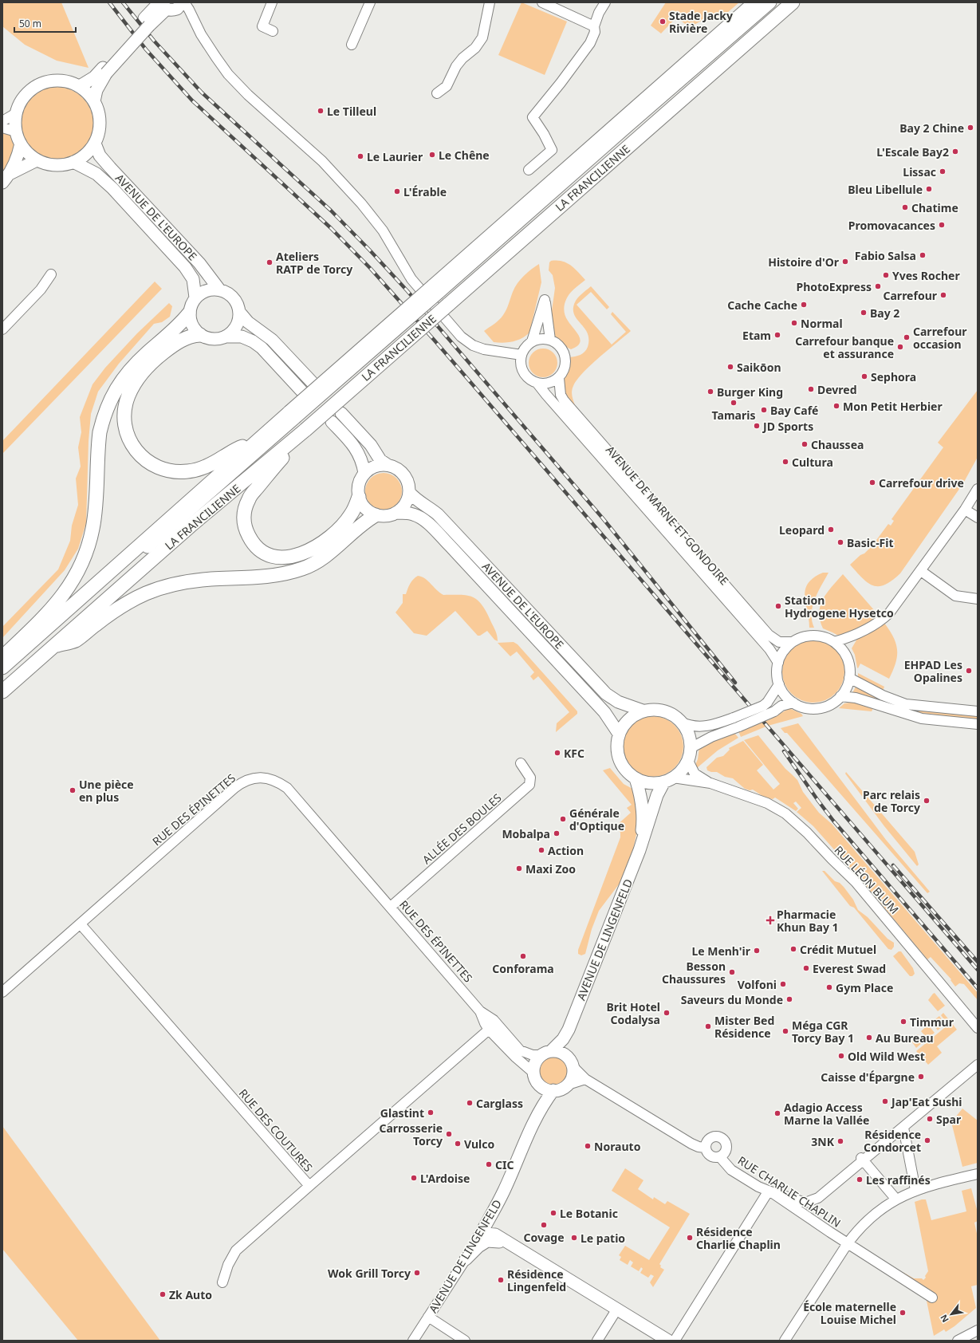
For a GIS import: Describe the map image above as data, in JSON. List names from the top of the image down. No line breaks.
{"streets":{"highway":["LA FRANCILIENNE"],"main road":["AVENUE DE L'EUROPE","AVENUE DE LINGENFELD"],"street":["AVENUE DE MARNE-ET-GONDOIRE","RUE DES ÉPINETTES","ALLÉE DES BOULES","RUE LÉON BLUM","RUE DES COUTURES","RUE CHARLIE CHAPLIN"]},"crossings":[["AVENUE DE L'EUROPE","RUE LÉON BLUM"],["AVENUE DE L'EUROPE","AVENUE DE LINGENFELD"],["RUE DES ÉPINETTES","ALLÉE DES BOULES"],["RUE DES ÉPINETTES","AVENUE DE LINGENFELD"],["RUE DES ÉPINETTES","RUE DES COUTURES"],["RUE LÉON BLUM","AVENUE DE LINGENFELD"]],"places":{"other":["Stade Jacky Rivière","Le Tilleul","Bay 2 Chine","L'Escale Bay2","Le Chêne","Le Laurier","Lissac","Bleu Libellule","L'Érable","Chatime","Promovacances","Fabio Salsa","Histoire d'Or","Ateliers RATP de Torcy","Yves Rocher","PhotoExpress","Carrefour","Cache Cache","Bay 2","Normal","Etam","Carrefour occasion","Carrefour banque et assurance","Saikōon","Sephora","Devred","Burger King","Tamaris","Mon Petit Herbier","Bay Café","JD Sports","Chaussea","Cultura","Carrefour drive","Leopard","Basic-Fit","Station Hydrogene Hysetco","EHPAD Les Opalines","KFC","Une pièce en plus","Parc relais de Torcy","Générale d'Optique","Mobalpa","Action","Maxi Zoo","Crédit Mutuel","Le Menh'ir","Conforama","Everest Swad","Besson Chaussures","Volfoni","Gym Place","Saveurs du Monde","Brit Hotel Codalysa","Timmur","Mister Bed Résidence","Méga CGR Torcy Bay 1","Au Bureau","Old Wild West","Caisse d'Épargne","Jap'Eat Sushi","Carglass","Glastint","Adagio Access Marne la Vallée","Spar","Carrosserie Torcy","Résidence Condorcet","3NK","Vulco","Norauto","CIC","L'Ardoise","Les raffinés","Le Botanic","Covage","Le patio","Résidence Charlie Chaplin","Wok Grill Torcy","Résidence Lingenfeld","Zk Auto","École maternelle Louise Michel"],"health":["Pharmacie Khun Bay 1"]},"scale_bar":"50 m","north":"bottom left"}
